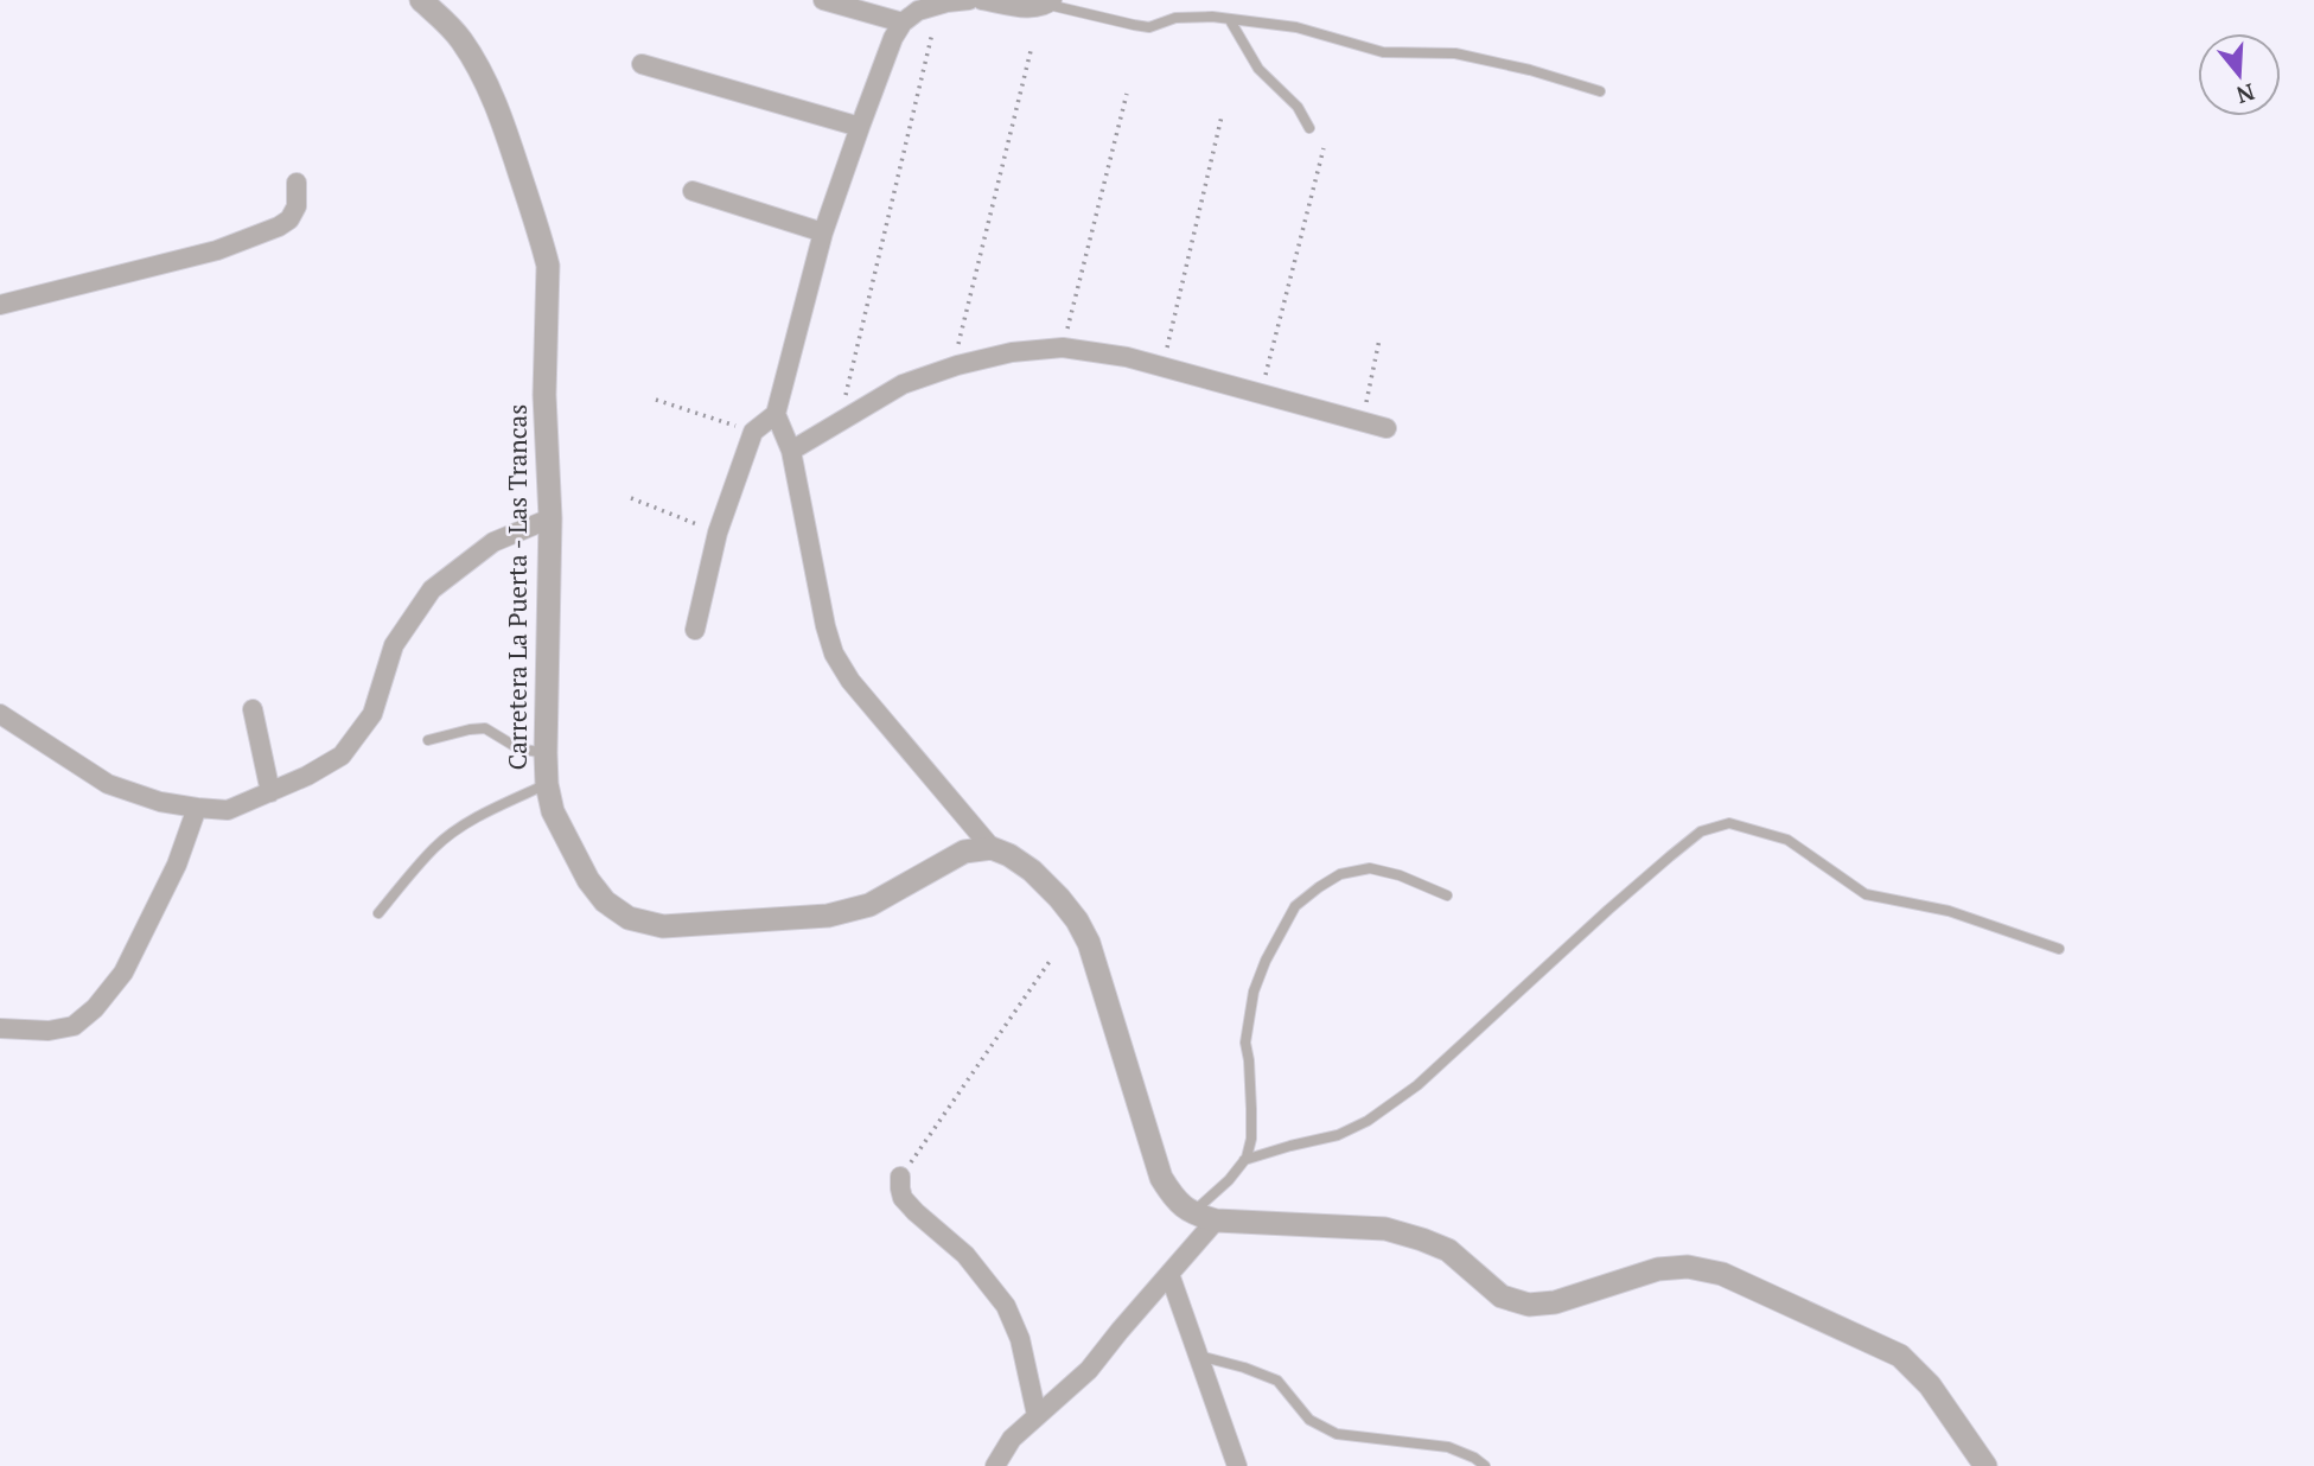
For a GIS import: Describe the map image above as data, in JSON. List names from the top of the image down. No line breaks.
{"streets":{"street":["Carretera La Puerta - Las Trancas"]},"north":"bottom"}
